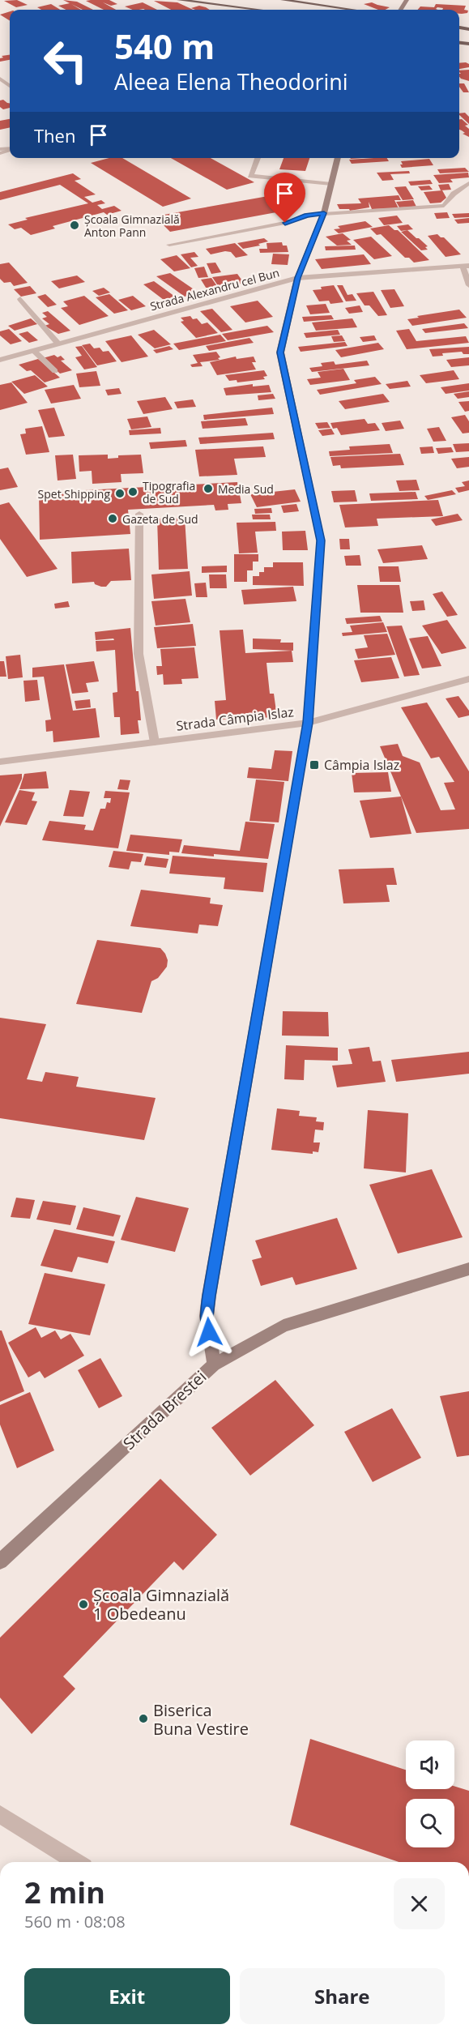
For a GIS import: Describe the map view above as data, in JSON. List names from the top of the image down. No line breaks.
{"streets":{"main road":["Strada Brestei"],"street":["Strada Alexandru cel Bun","Strada Câmpia Islaz"]},"places":{"other":["Școala Gimnazială Anton Pann","Media Sud","Tipografia de Sud","Spet Shipping","Gazeta de Sud","Școala Gimnazială 1 Obedeanu","Biserica Buna Vestire"],"transit":["Câmpia Islaz"]},"page":{"turn":["540 m","Aleea Elena Theodorini"],"then":"Then","heading":["2 min","560 m · 08:08"],"buttons":["Exit","Share"]}}
